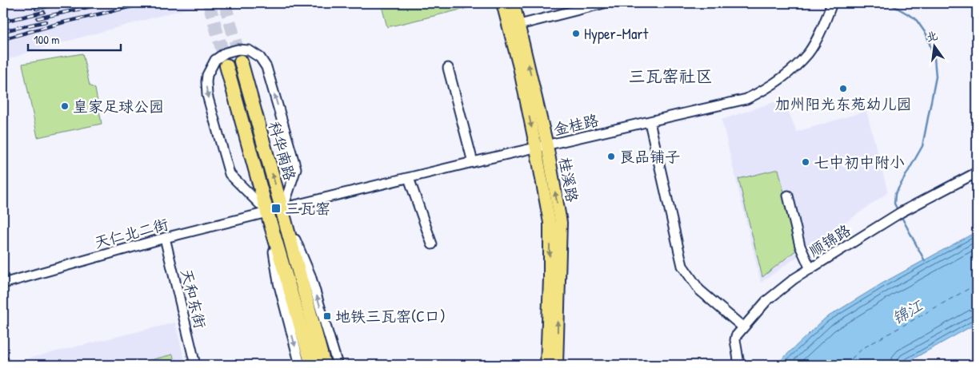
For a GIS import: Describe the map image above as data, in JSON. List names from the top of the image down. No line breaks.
{"streets":{"highway":["科华南路"],"main road":["桂溪路"],"street":["金桂路","天仁北二街","顺锦路","天和东街"]},"crossings":[["金桂路","科华南路"],["金桂路","桂溪路"],["科华南路","天仁北二街"],["天仁北二街","天和东街"]],"districts":["三瓦窑社区"],"water":["锦江"],"places":{"other":["Hyper-Mart","加州阳光东苑幼儿园","皇家足球公园","良品铺子","七中初中附小"],"transit":["三瓦窑","地铁三瓦窑(C口)"]},"scale_bar":"100 m","north":"top"}
